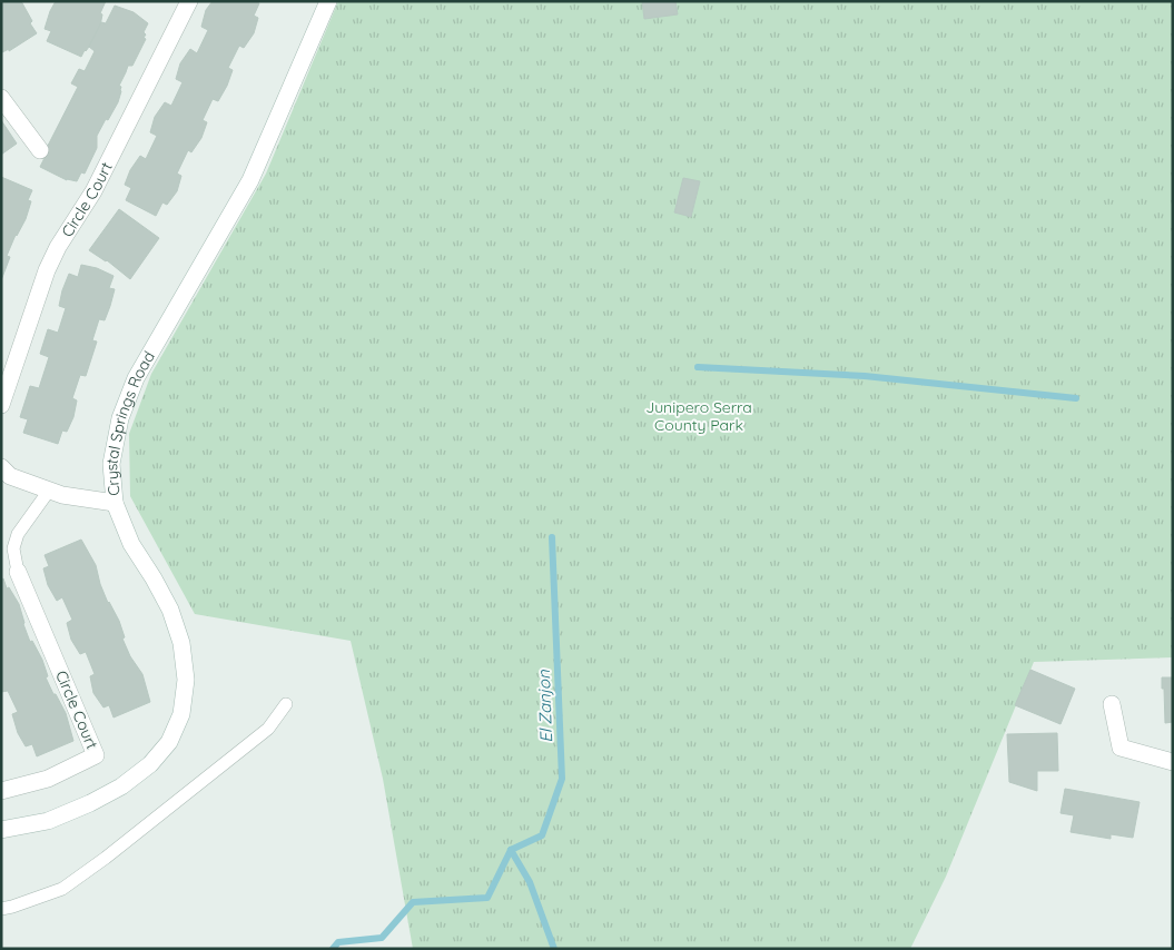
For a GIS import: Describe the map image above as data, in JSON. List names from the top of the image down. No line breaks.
{"streets":{"street":["Circle Court","Crystal Springs Road"]},"water":["El Zanjon"],"parks":["Junipero Serra County Park"]}
